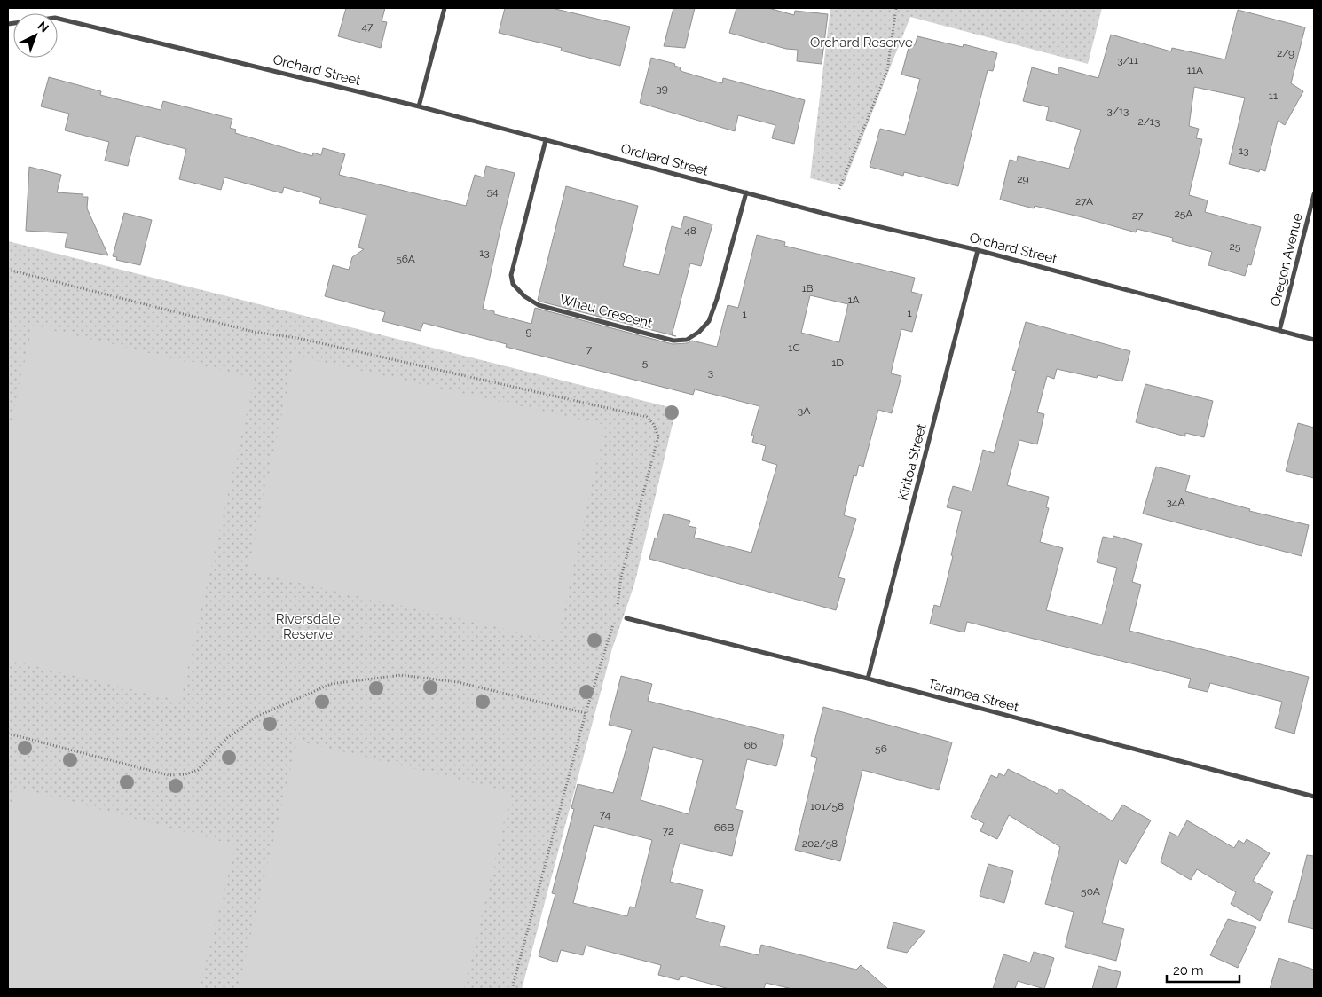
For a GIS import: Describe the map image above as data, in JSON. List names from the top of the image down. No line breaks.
{"streets":{"street":["Orchard Street","Oregon Avenue","Whau Crescent","Kiritoa Street","Taramea Street"]},"crossings":[["Orchard Street","Oregon Avenue"],["Orchard Street","Whau Crescent"],["Orchard Street","Kiritoa Street"],["Kiritoa Street","Taramea Street"]],"parks":["Orchard Reserve","Riversdale Reserve"],"house_numbers":["47","2/9","3/11","11A","39","11","3/13","2/13","13","29","54","27A","25A","27","48","25","13","56A","1B","1A","1","1","9","1C","7","5","1D","3","3A","34A","66","56","101/58","74","66B","72","202/58","50A"],"scale_bar":"20 m","north":"top right"}
